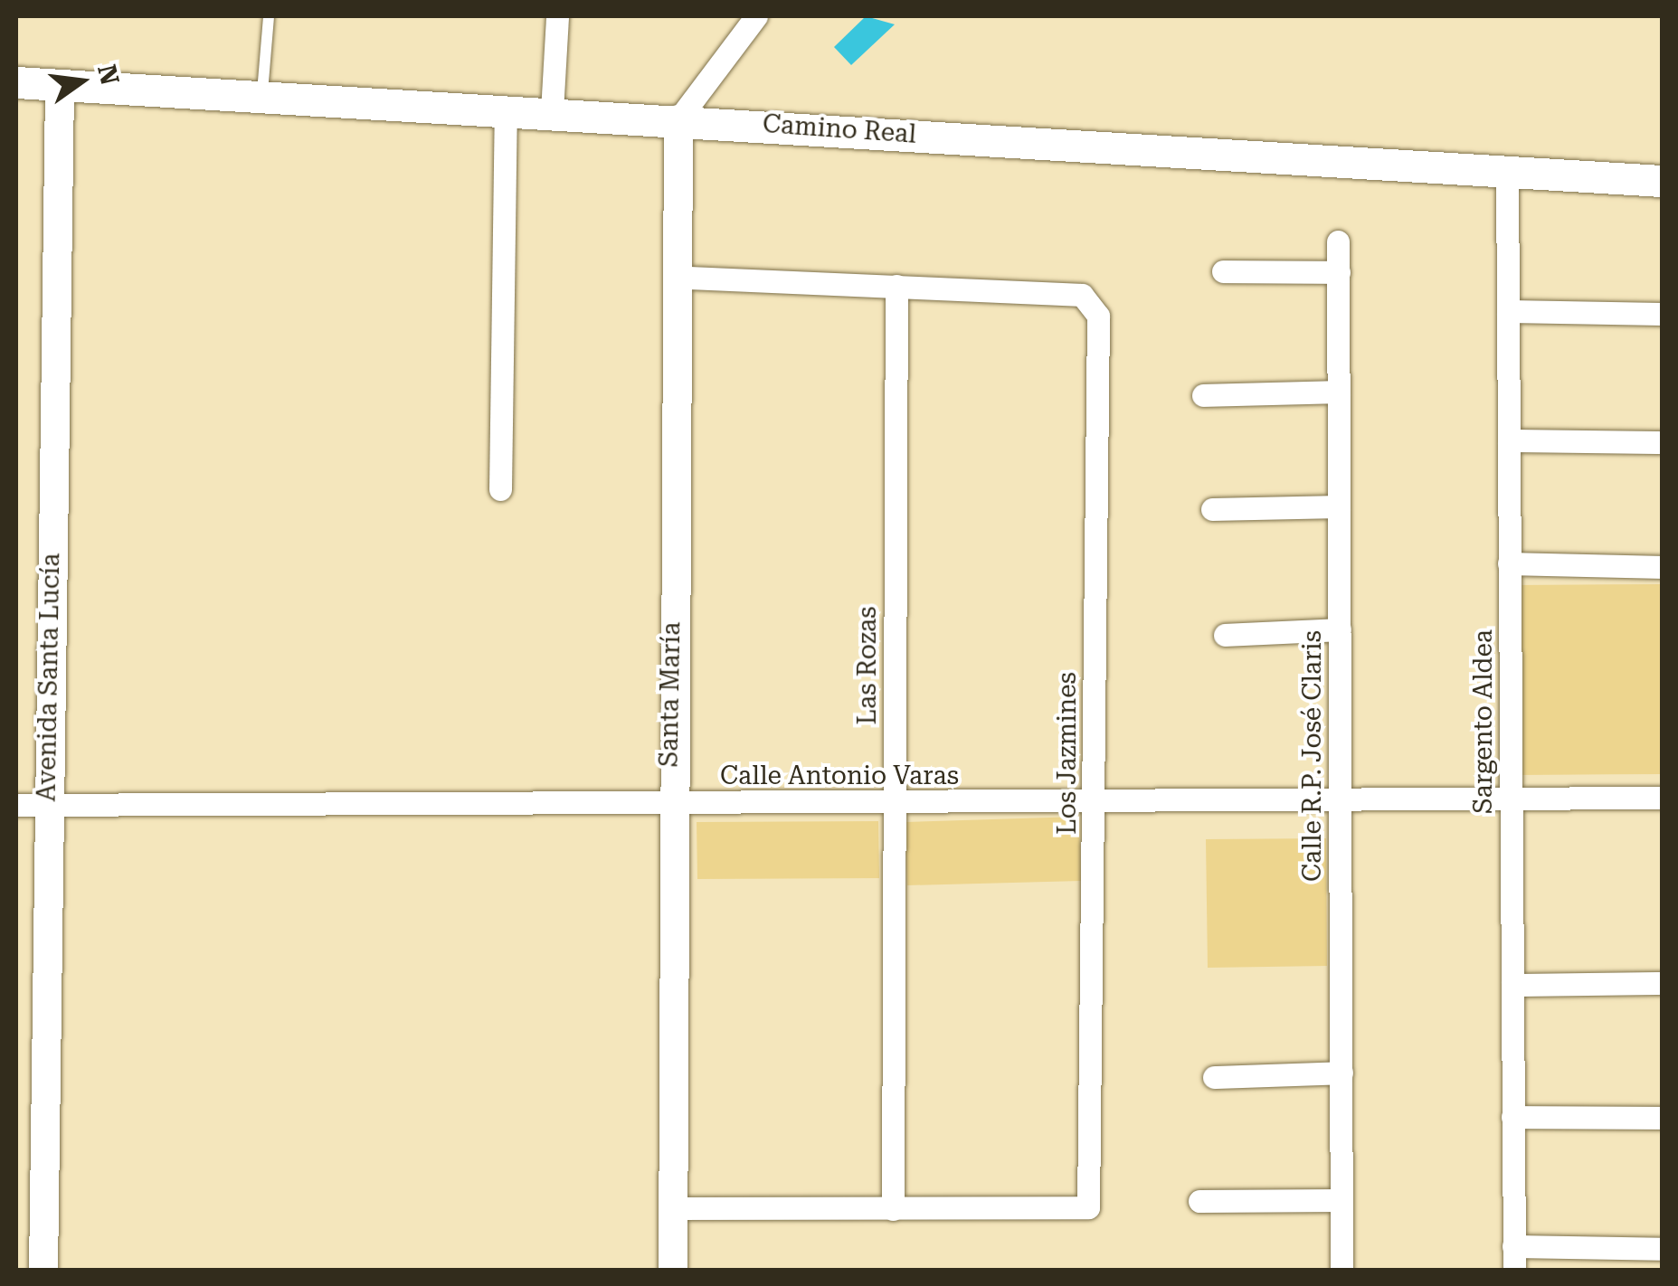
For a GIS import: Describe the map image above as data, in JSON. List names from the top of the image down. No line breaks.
{"streets":{"main road":["Camino Real"],"street":["Las Rozas","Avenida Santa Lucía","Santa María","Sargento Aldea","Los Jazmines","Calle R.P. José Claris","Calle Antonio Varas"]},"crossings":[["Camino Real","Avenida Santa Lucía"],["Camino Real","Santa María"],["Camino Real","Sargento Aldea"],["Las Rozas","Los Jazmines"],["Las Rozas","Calle Antonio Varas"],["Avenida Santa Lucía","Calle Antonio Varas"],["Santa María","Calle Antonio Varas"],["Sargento Aldea","Calle Antonio Varas"],["Los Jazmines","Calle Antonio Varas"],["Calle R.P. José Claris","Calle Antonio Varas"]],"north":"right"}
